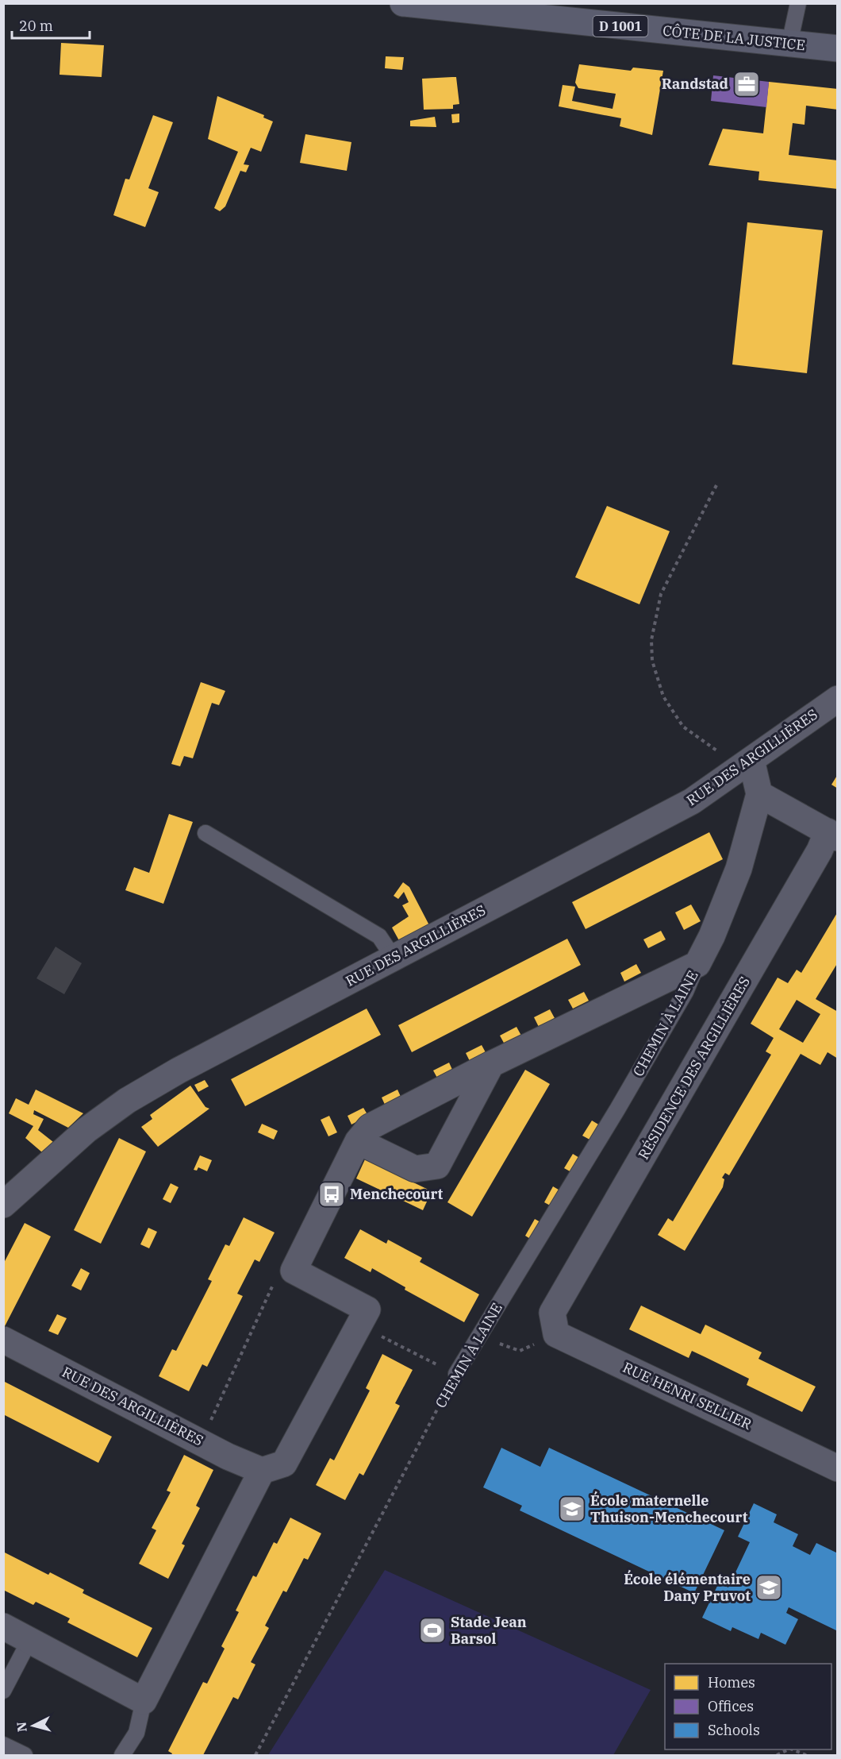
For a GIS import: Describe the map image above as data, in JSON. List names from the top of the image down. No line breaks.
{"streets":{"main road":["D 1001","CÔTE DE LA JUSTICE"],"street":["RUE DES ARGILLIÈRES","RÉSIDENCE DES ARGILLIÈRES","RUE HENRI SELLIER"],"lane":["CHEMIN À LAINE"]},"crossings":[["RÉSIDENCE DES ARGILLIÈRES","RUE HENRI SELLIER"]],"places":{"office":["Randstad"],"bus stop":["Menchecourt"],"school or university":["École maternelle Thuison-Menchecourt","École élémentaire Dany Pruvot"],"sports":["Stade Jean Barsol"]},"legend":["Homes","Offices","Schools"],"scale_bar":"20 m","north":"left"}
